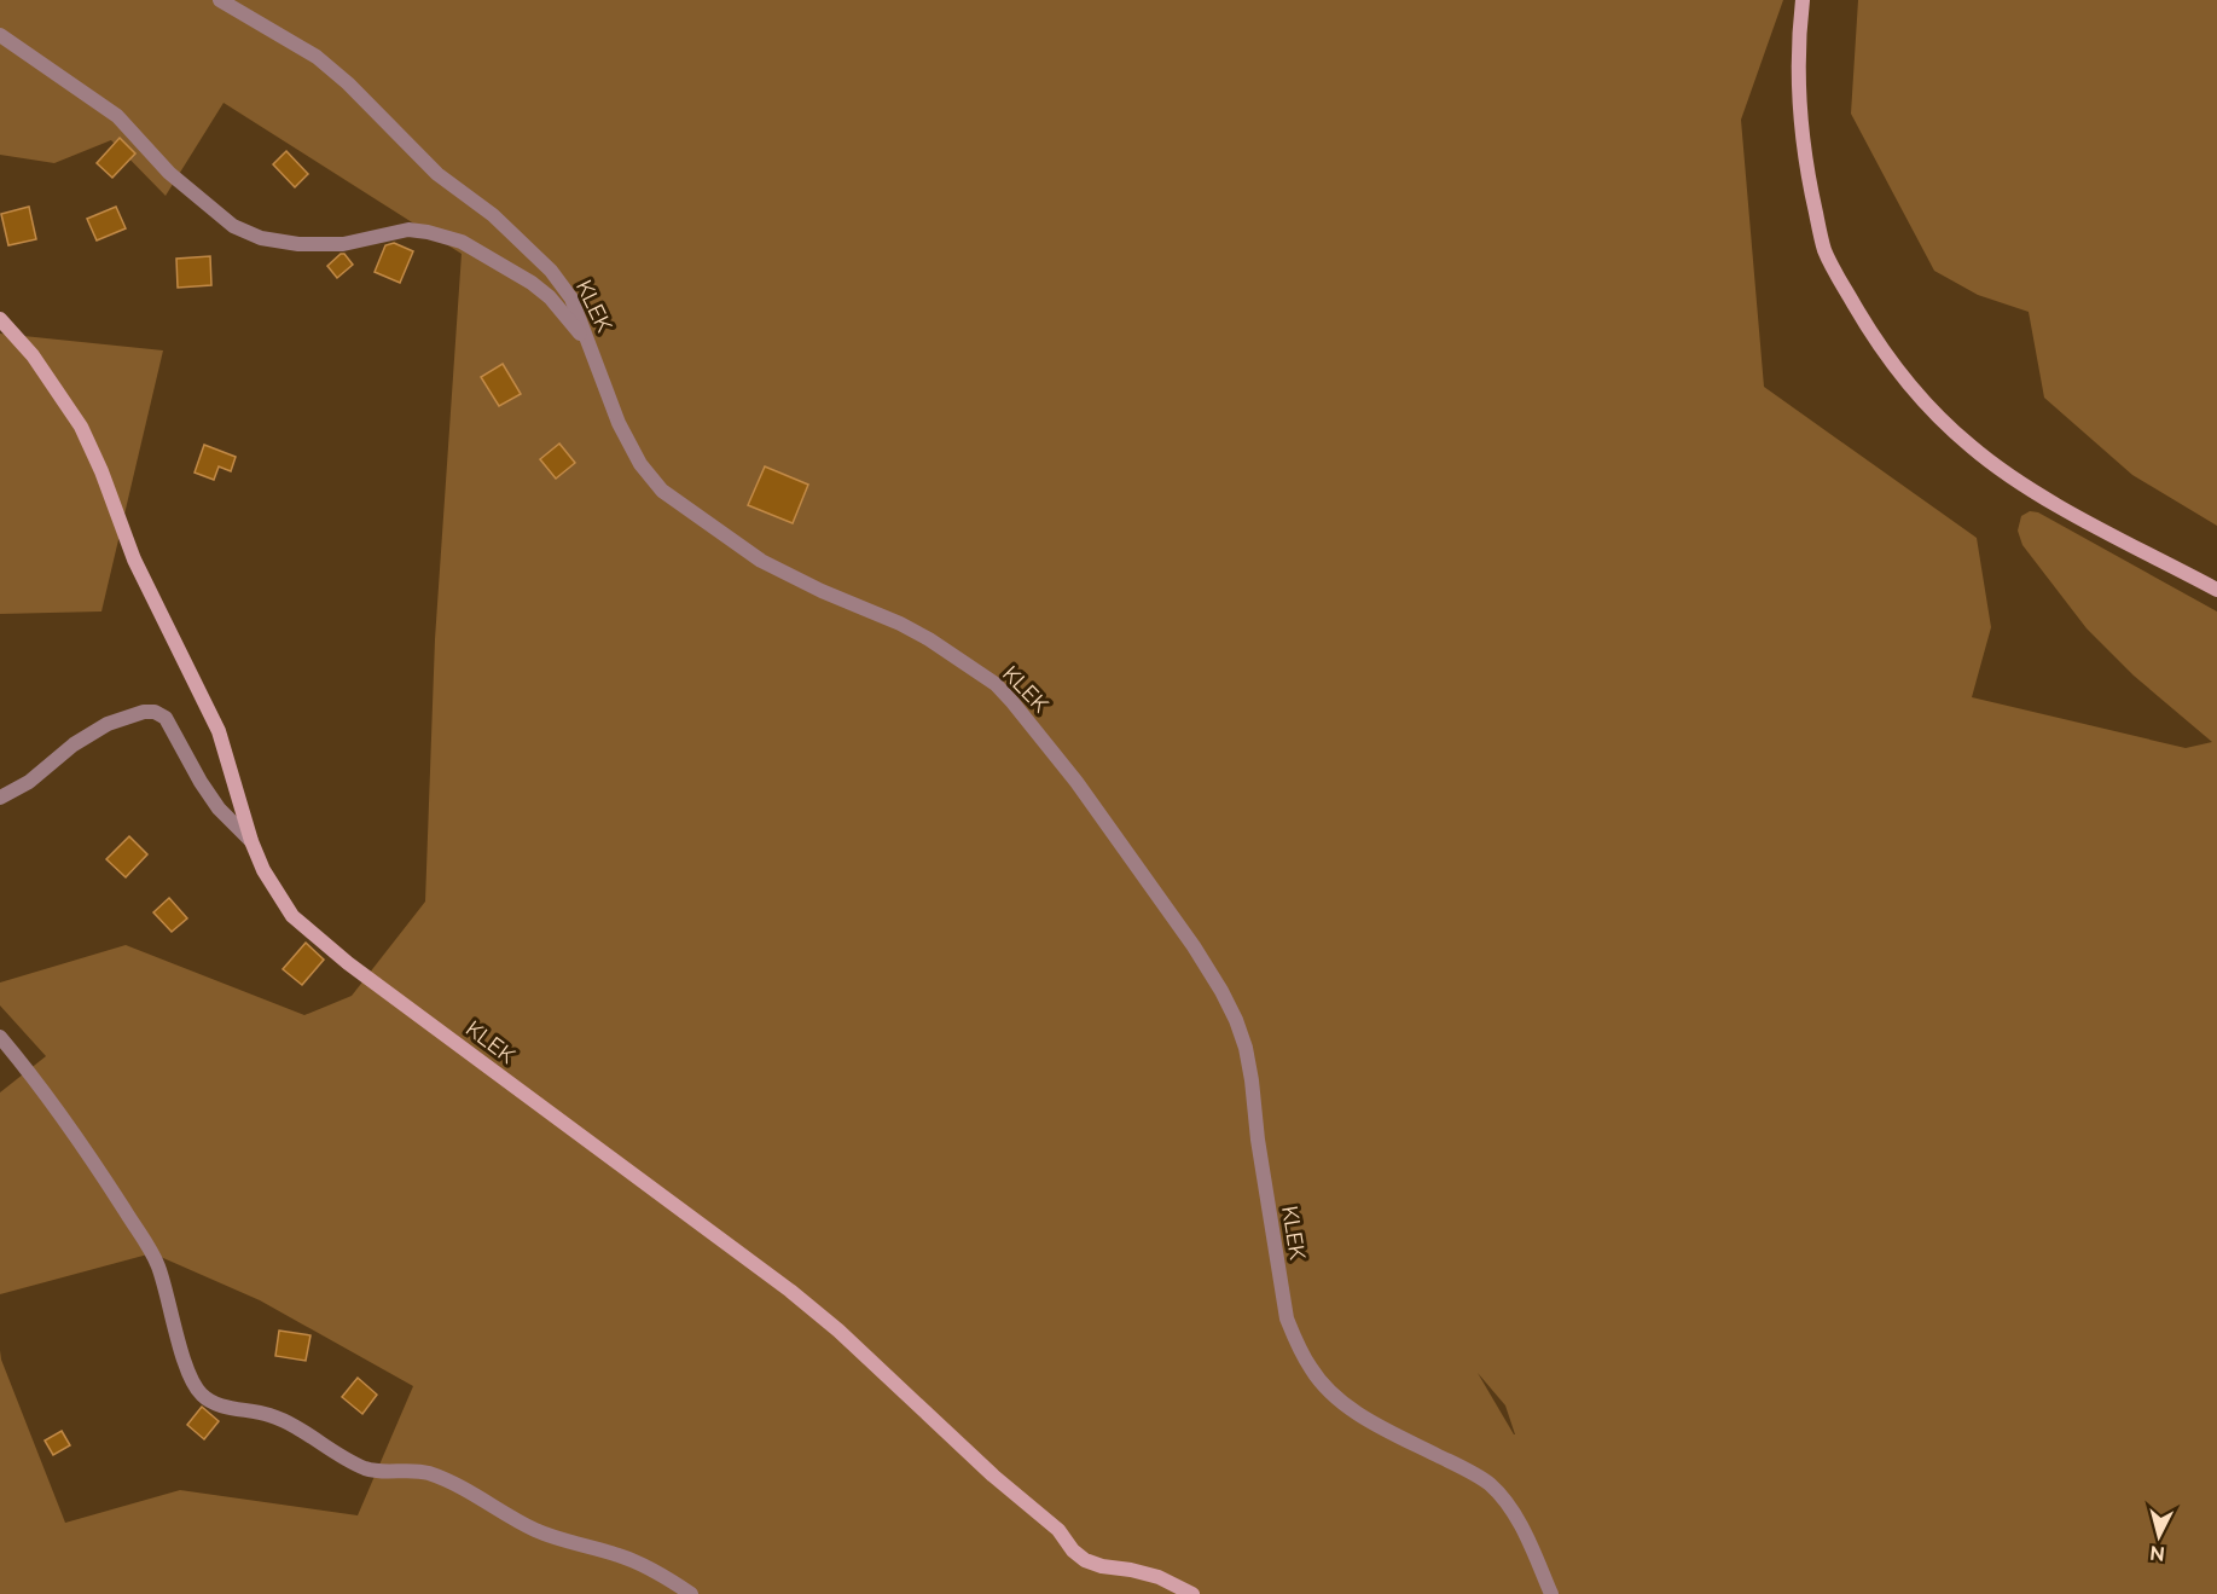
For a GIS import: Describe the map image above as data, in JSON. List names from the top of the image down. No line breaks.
{"streets":{"street":["KLEK"]},"north":"bottom"}
